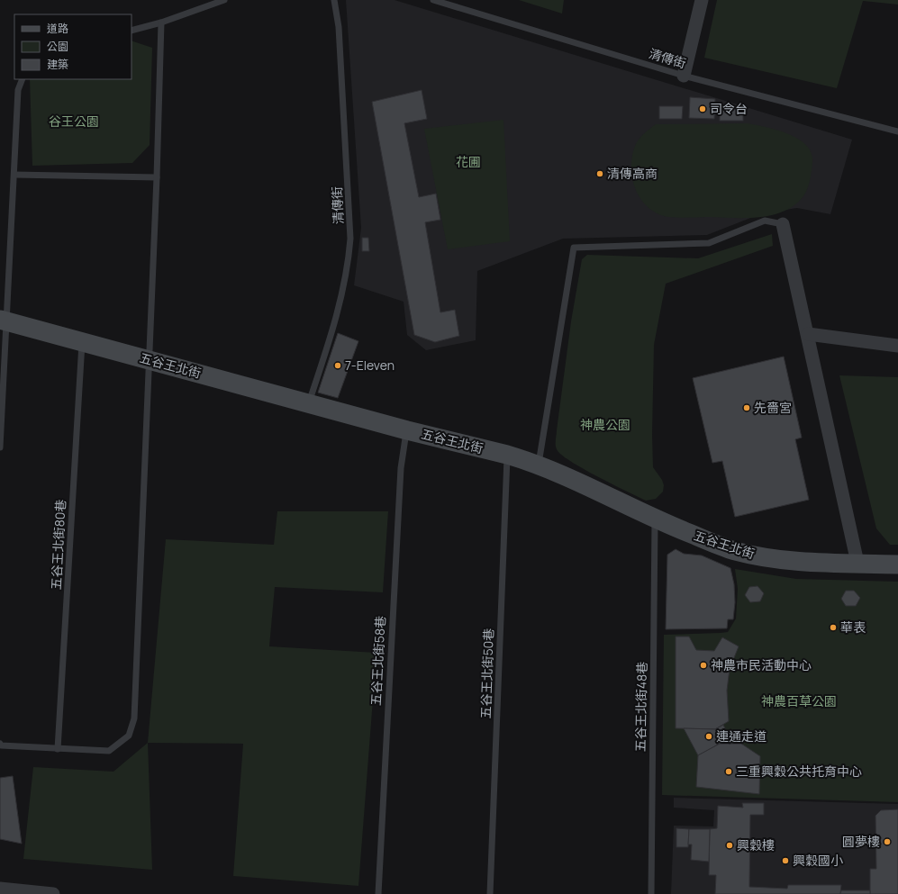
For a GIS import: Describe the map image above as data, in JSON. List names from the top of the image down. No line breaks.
{"streets":{"street":["五谷王北街"],"lane":["清傳街","五谷王北街80巷","五谷王北街58巷","五谷王北街50巷","五谷王北街48巷"]},"crossings":[["清傳街","五谷王北街"],["五谷王北街","五谷王北街80巷"],["五谷王北街","五谷王北街58巷"],["五谷王北街","五谷王北街50巷"],["五谷王北街","五谷王北街48巷"]],"parks":["谷王公園","花圃","神農公園","神農百草公園"],"places":["司令台","清傳高商","7-Eleven","先嗇宮","華表","神農市民活動中心","連通走道","三重興穀公共托育中心","圓夢樓","興穀樓","興穀國小"],"legend":["道路","公園","建築"]}
